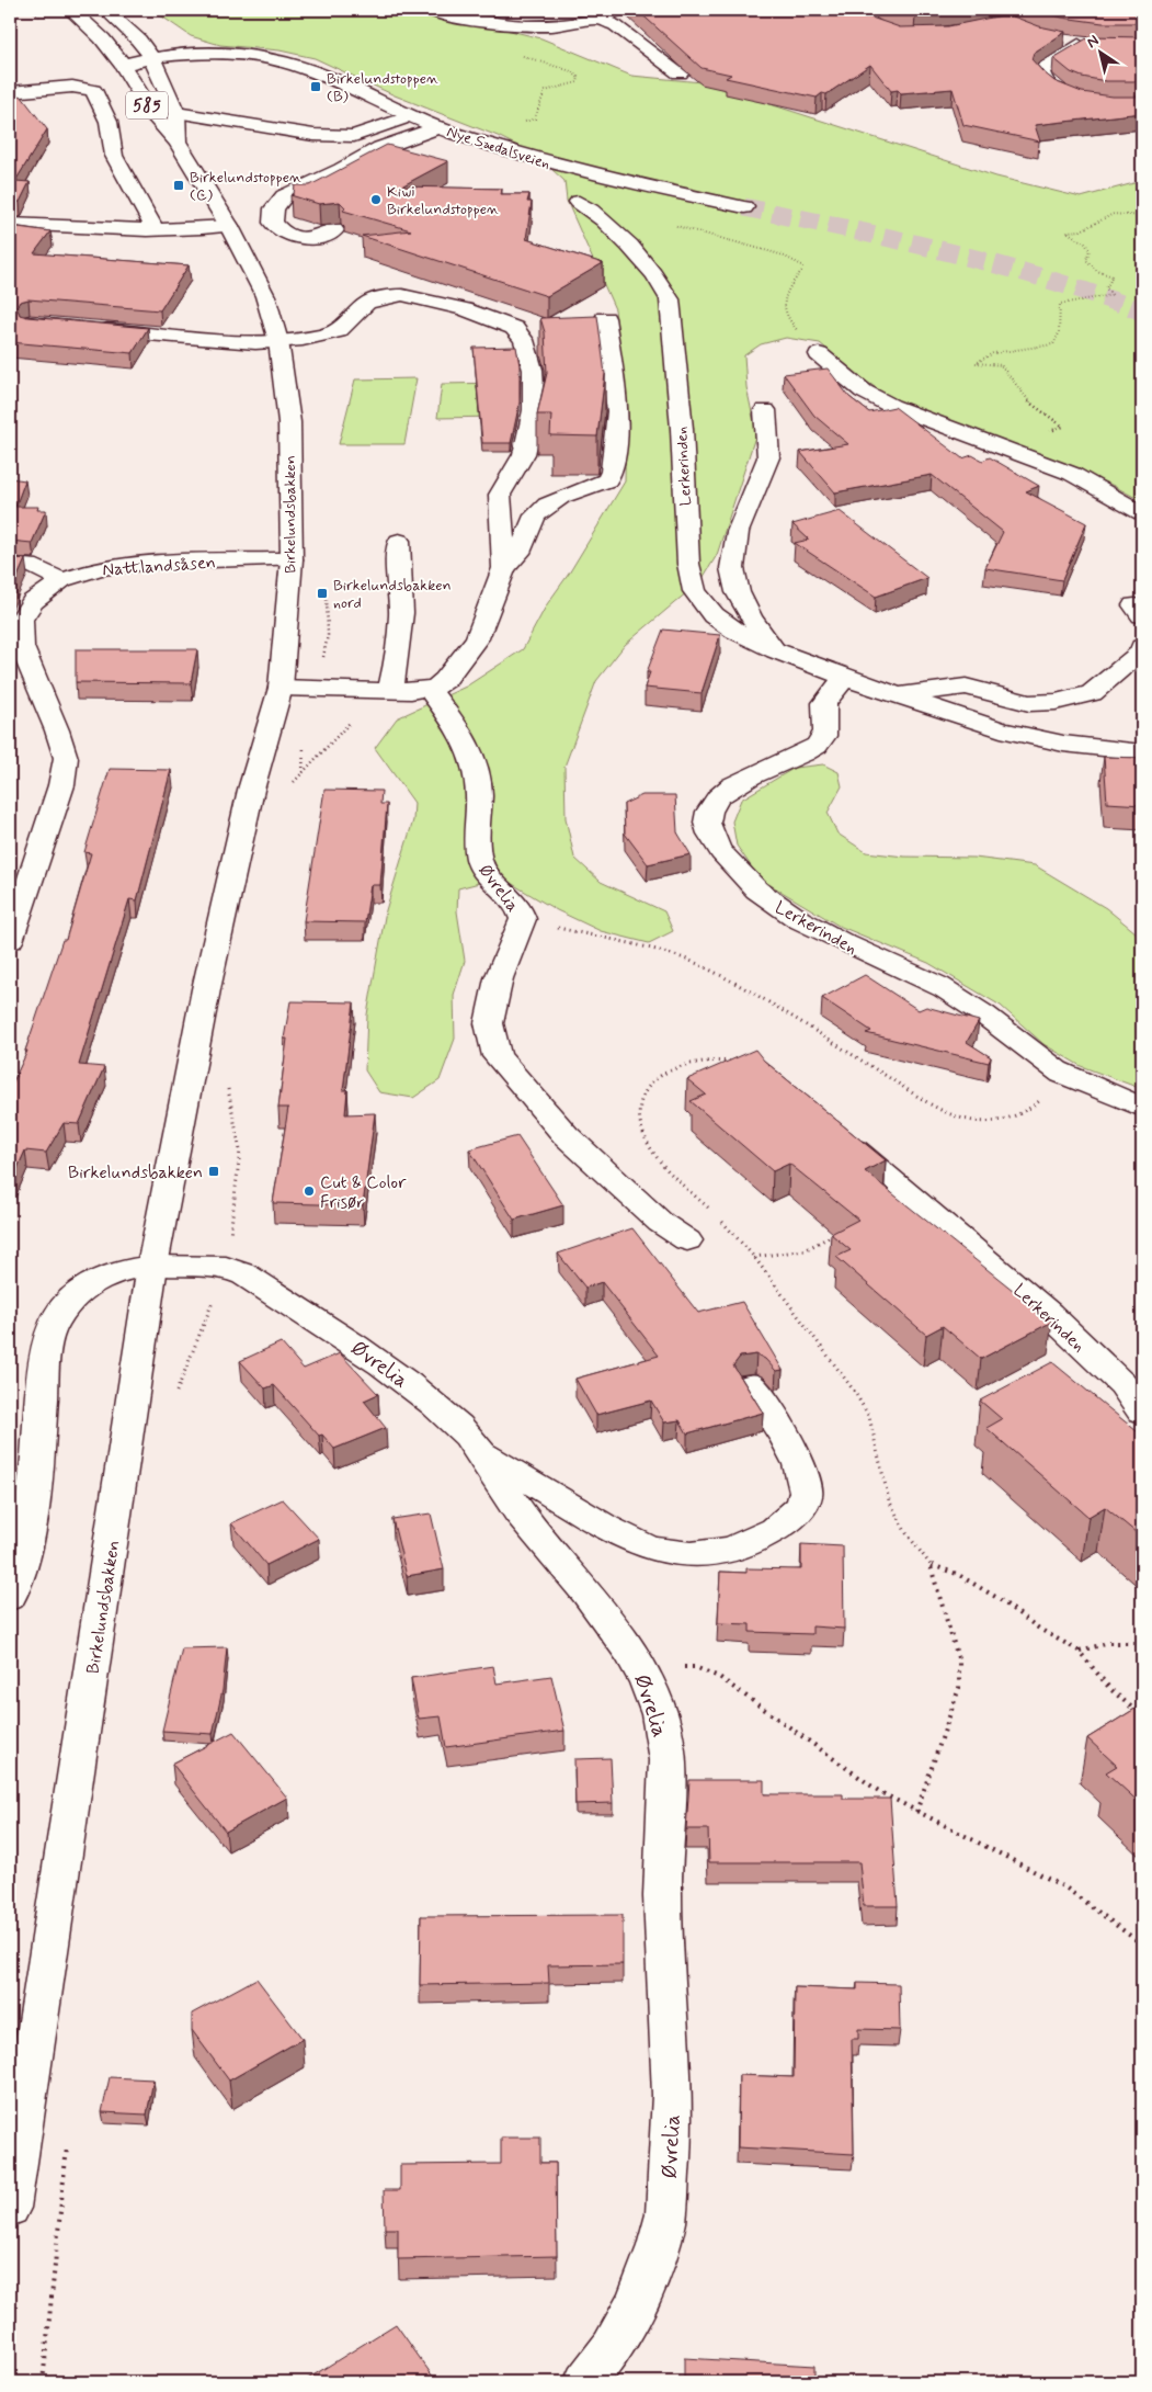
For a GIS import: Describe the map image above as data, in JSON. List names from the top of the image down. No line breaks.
{"streets":{"street":["585","Nye Sædalsveien","Lerkerinden","Birkelundsbakken","Nattlandsåsen","Øvrelia"]},"crossings":[["585","Nye Sædalsveien"],["585","Birkelundsbakken"],["Nye Sædalsveien","Birkelundsbakken"],["Birkelundsbakken","Nattlandsåsen"],["Birkelundsbakken","Øvrelia"]],"places":{"transit":["Birkelundstoppen (B)","Birkelundstoppen (C)","Birkelundsbakken nord","Birkelundsbakken"],"other":["Kiwi Birkelundstoppen","Cut & Color Frisør"]},"north":"top left"}
